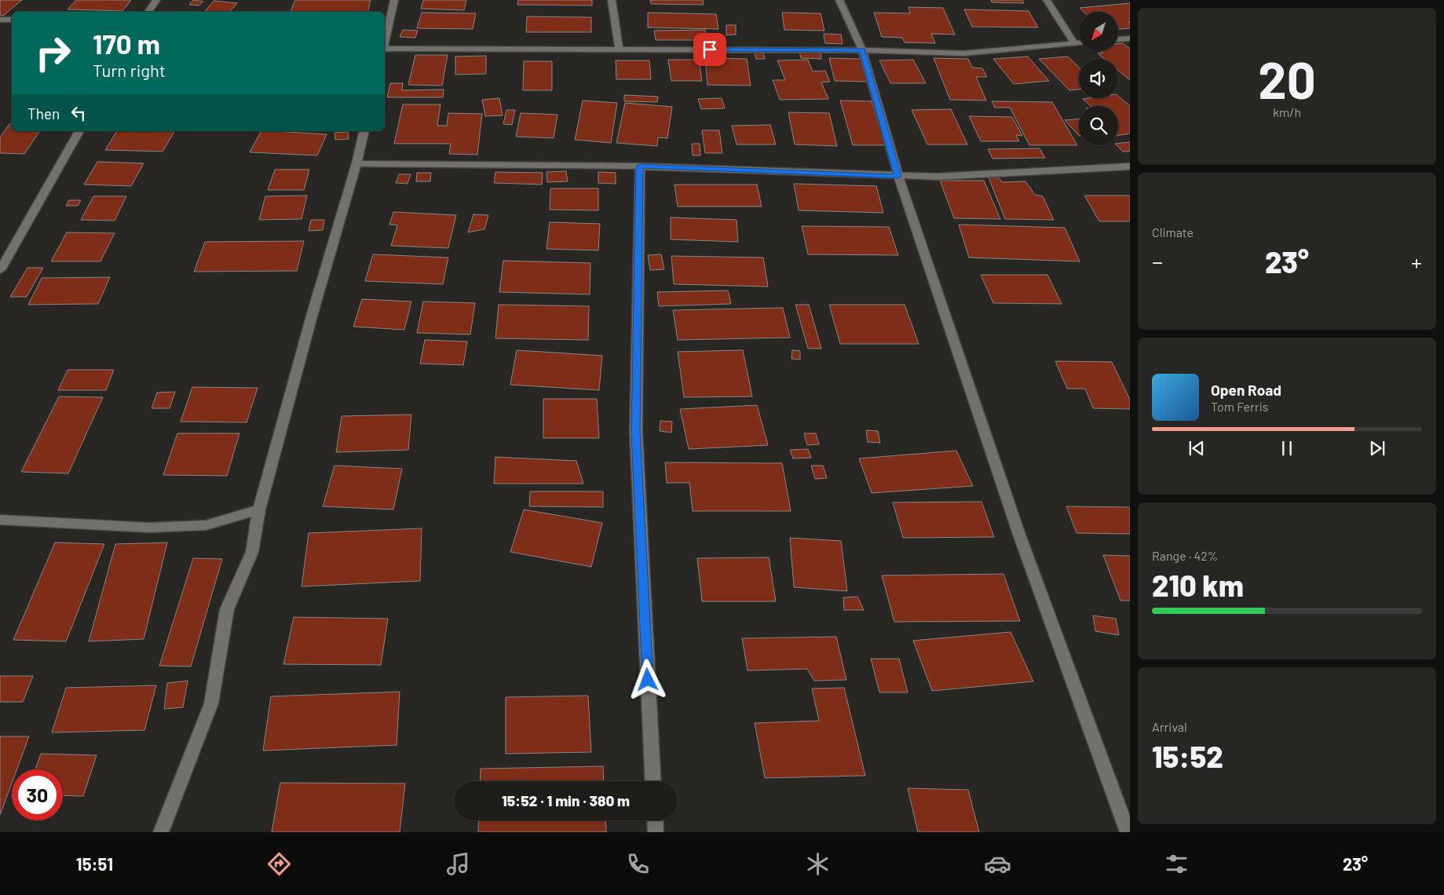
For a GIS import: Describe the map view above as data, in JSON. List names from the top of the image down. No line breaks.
{"north":"bottom left","page":{"tile":[["20","km/h"],"Climate",["Range · 42%","210 km"],["Arrival","15:52"]],"turn":["170 m","Turn right"],"then":"Then","heat":["−","23°","+"],"song":["Open Road","Tom Ferris"],"limit":"30","trip":"15:52 · 1 min · 380 m","tabs":["15:51","23°"]}}
